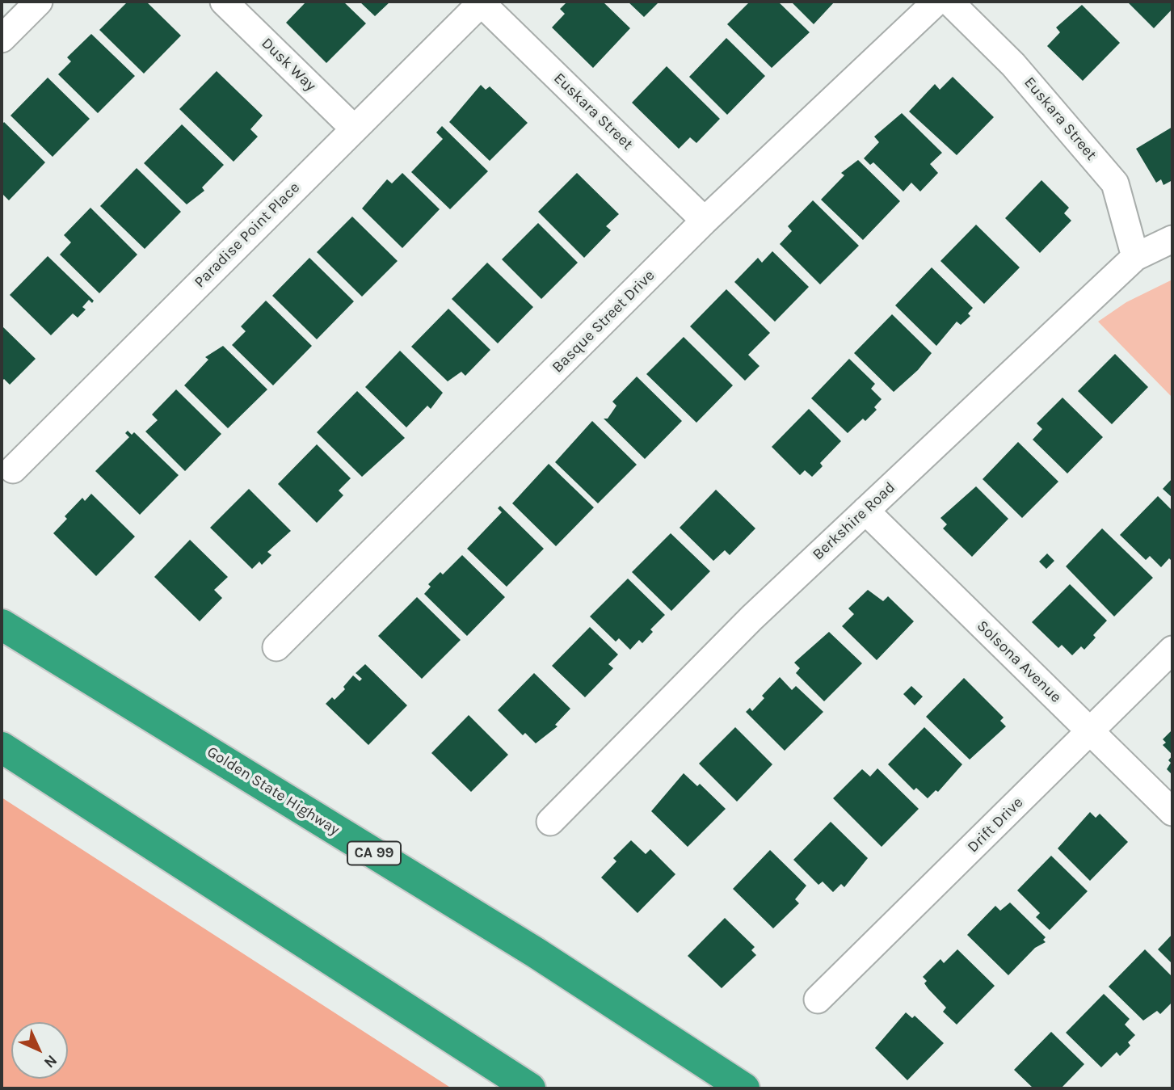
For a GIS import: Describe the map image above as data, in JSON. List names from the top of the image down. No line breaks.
{"streets":{"highway":["Golden State Highway","CA 99"],"street":["Dusk Way","Euskara Street","Paradise Point Place","Basque Street Drive","Berkshire Road","Solsona Avenue","Drift Drive"]},"crossings":[["Dusk Way","Paradise Point Place"],["Euskara Street","Paradise Point Place"],["Euskara Street","Basque Street Drive"],["Euskara Street","Berkshire Road"],["Berkshire Road","Solsona Avenue"],["Solsona Avenue","Drift Drive"]],"north":"bottom right"}
